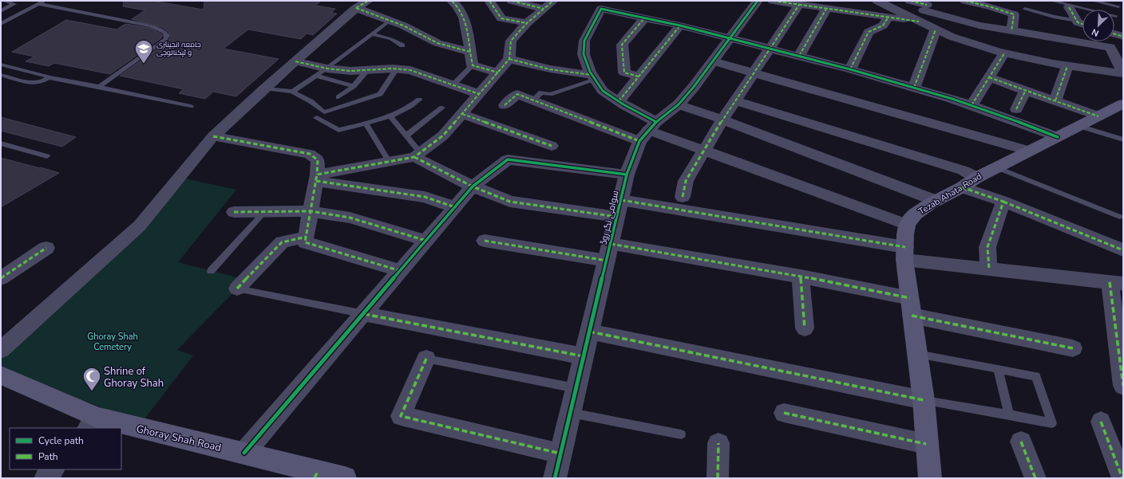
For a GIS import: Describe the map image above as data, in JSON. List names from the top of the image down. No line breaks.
{"streets":{"main road":["Tezab Ahata Road","Ghoray Shah Road"],"street":["سوامی نگر روڈ"]},"parks":["Ghoray Shah Cemetery"],"places":{"school or university":["جامعہ انجینئری و ٹیکنالوجی"],"mosque":["Shrine of Ghoray Shah"]},"legend":["Cycle path","Path"],"north":"bottom left"}
